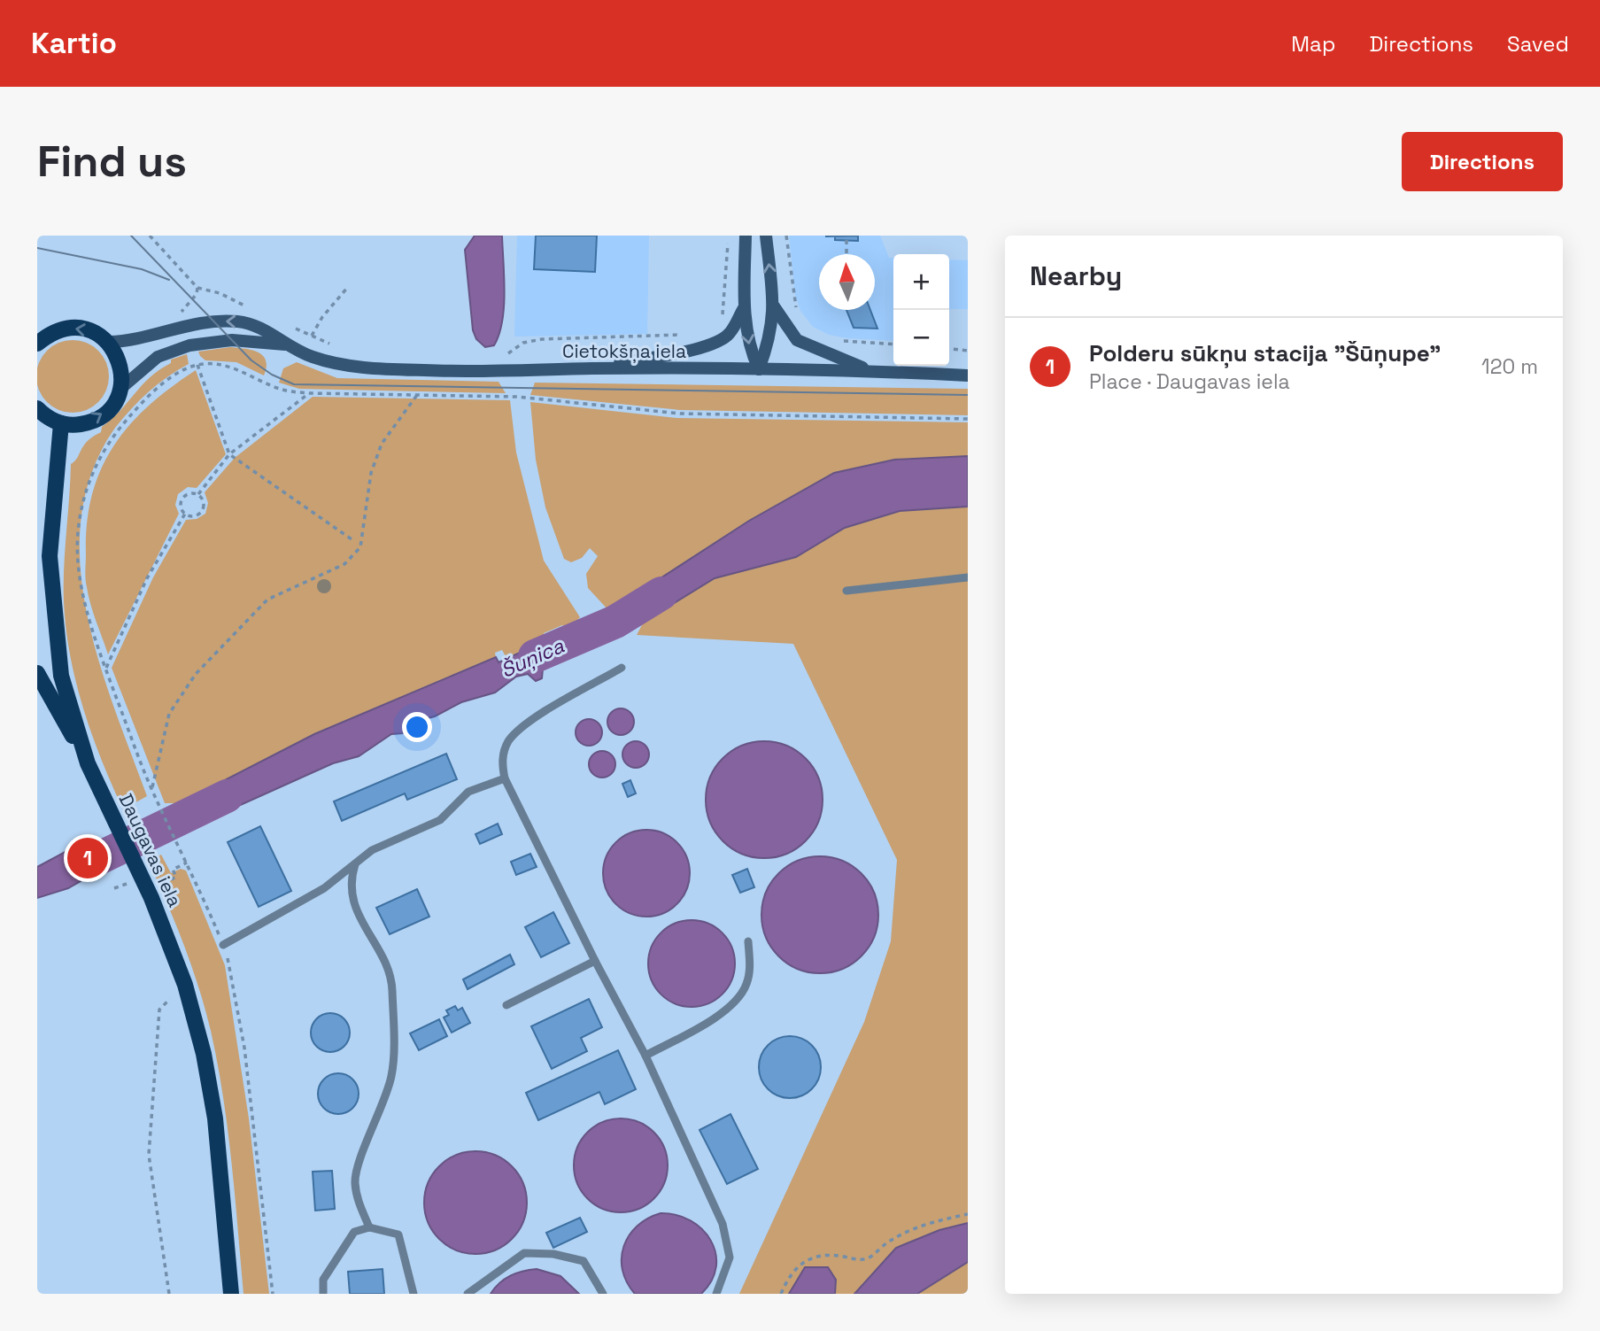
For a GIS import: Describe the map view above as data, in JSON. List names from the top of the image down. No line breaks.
{"streets":{"main road":["Daugavas iela"],"street":["Cietokšņa iela"]},"water":["Šuņica"],"north":"top","page":{"header":"Kartio","nav":["Map","Directions","Saved"],"buttons":"Directions","title":"Find us","heading":"Nearby","map_buttons":["+","−"],"list":[{"mark":"1","name":"Polderu sūkņu stacija \"Šūņupe\"","note":"Place · Daugavas iela","value":"120 m"}],"pins":"1"}}
